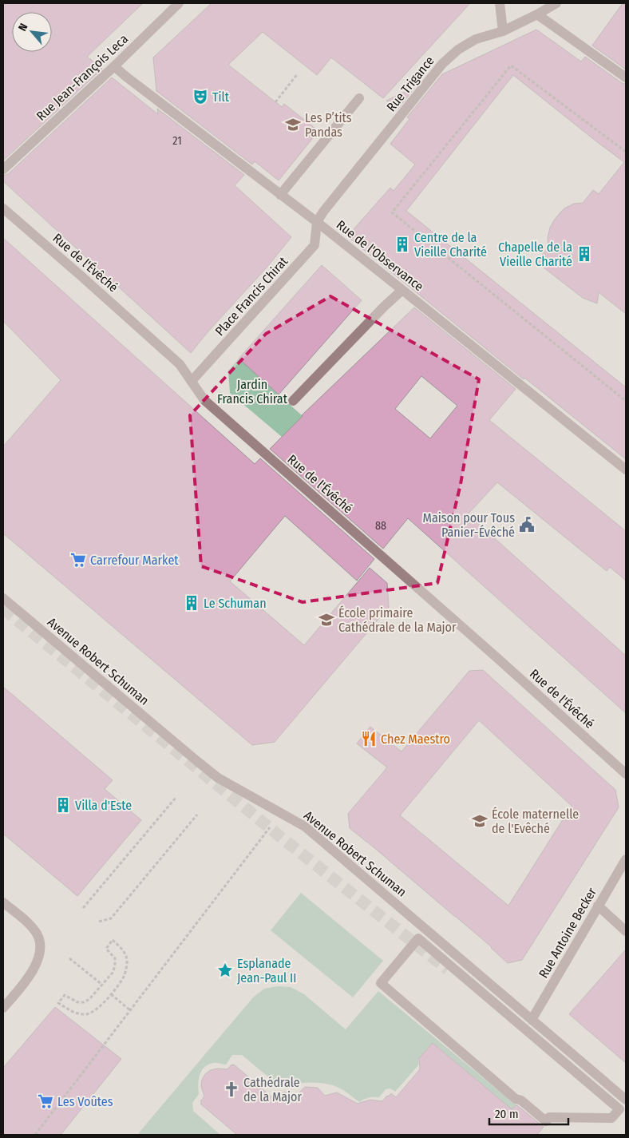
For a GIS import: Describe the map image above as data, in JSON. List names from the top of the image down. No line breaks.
{"streets":{"street":["Rue Jean-François Leca","Rue Trigance","Rue de l'Observance","Rue de l'Évêché","Place Francis Chirat","Avenue Robert Schuman","Rue Antoine Becker"]},"crossings":[["Rue Jean-François Leca","Rue de l'Observance"],["Rue Trigance","Rue de l'Observance"],["Rue Trigance","Place Francis Chirat"],["Rue de l'Observance","Place Francis Chirat"],["Rue de l'Évêché","Place Francis Chirat"],["Avenue Robert Schuman","Rue Antoine Becker"]],"parks":["Jardin Francis Chirat"],"places":{"theatre":["Tilt"],"school or university":["Les P’tits Pandas","École primaire Cathédrale de la Major","École maternelle de l'Evêché"],"building":["Centre de la Vieille Charité","Chapelle de la Vieille Charité","Le Schuman","Villa d'Este"],"public building":["Maison pour Tous Panier-Évêché"],"supermarket":["Carrefour Market","Les Voûtes"],"restaurant":["Chez Maestro"],"place":["Esplanade Jean-Paul II"],"church":["Cathédrale de la Major"]},"house_numbers":["21","88"],"scale_bar":"20 m","north":"top left"}
